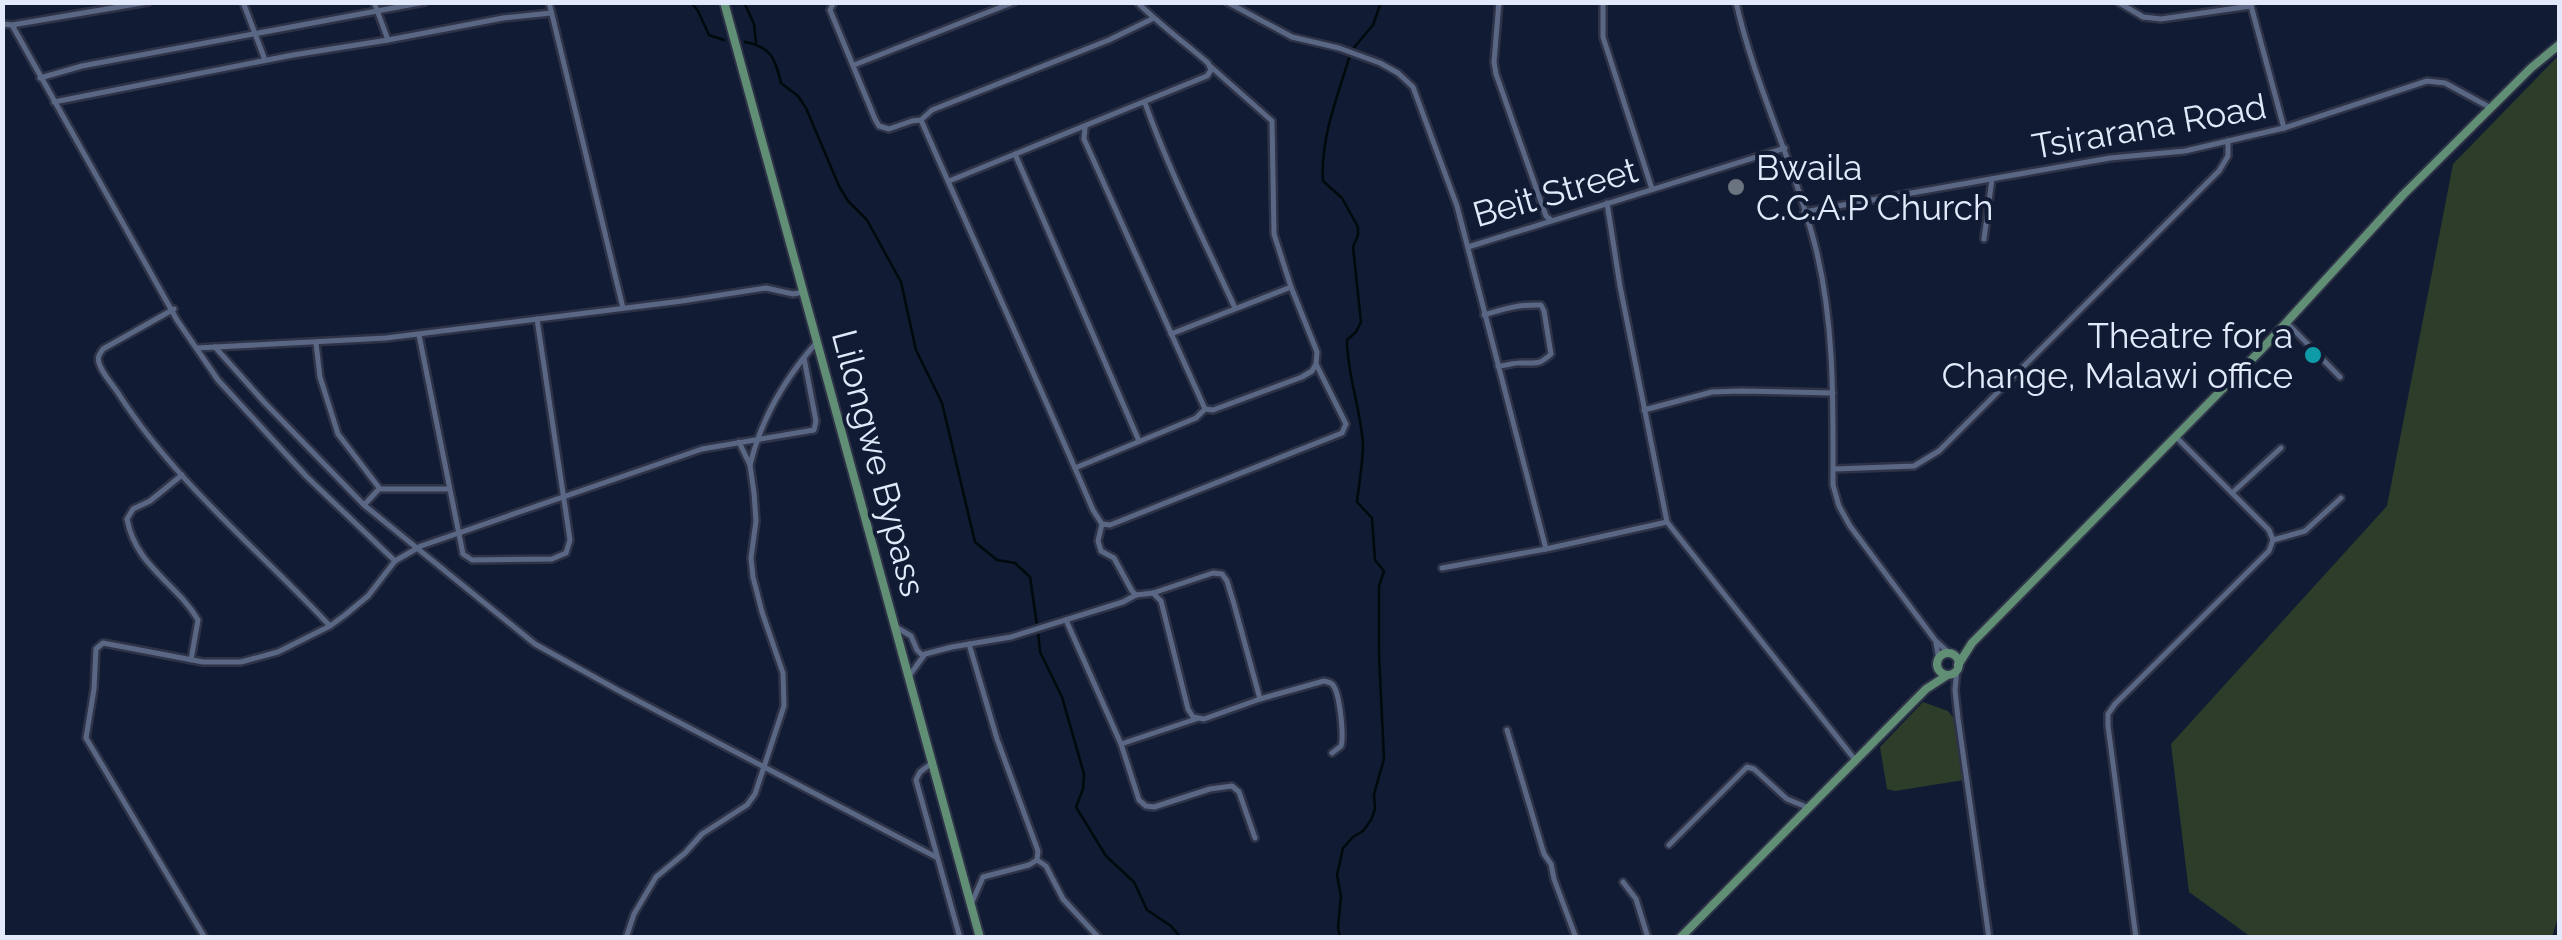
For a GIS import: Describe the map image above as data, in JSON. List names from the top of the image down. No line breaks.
{"streets":{"main road":["Lilongwe Bypass"],"street":["Tsirarana Road","Beit Street"]},"places":["Bwaila C.C.A.P Church","Theatre for a Change, Malawi office"]}
